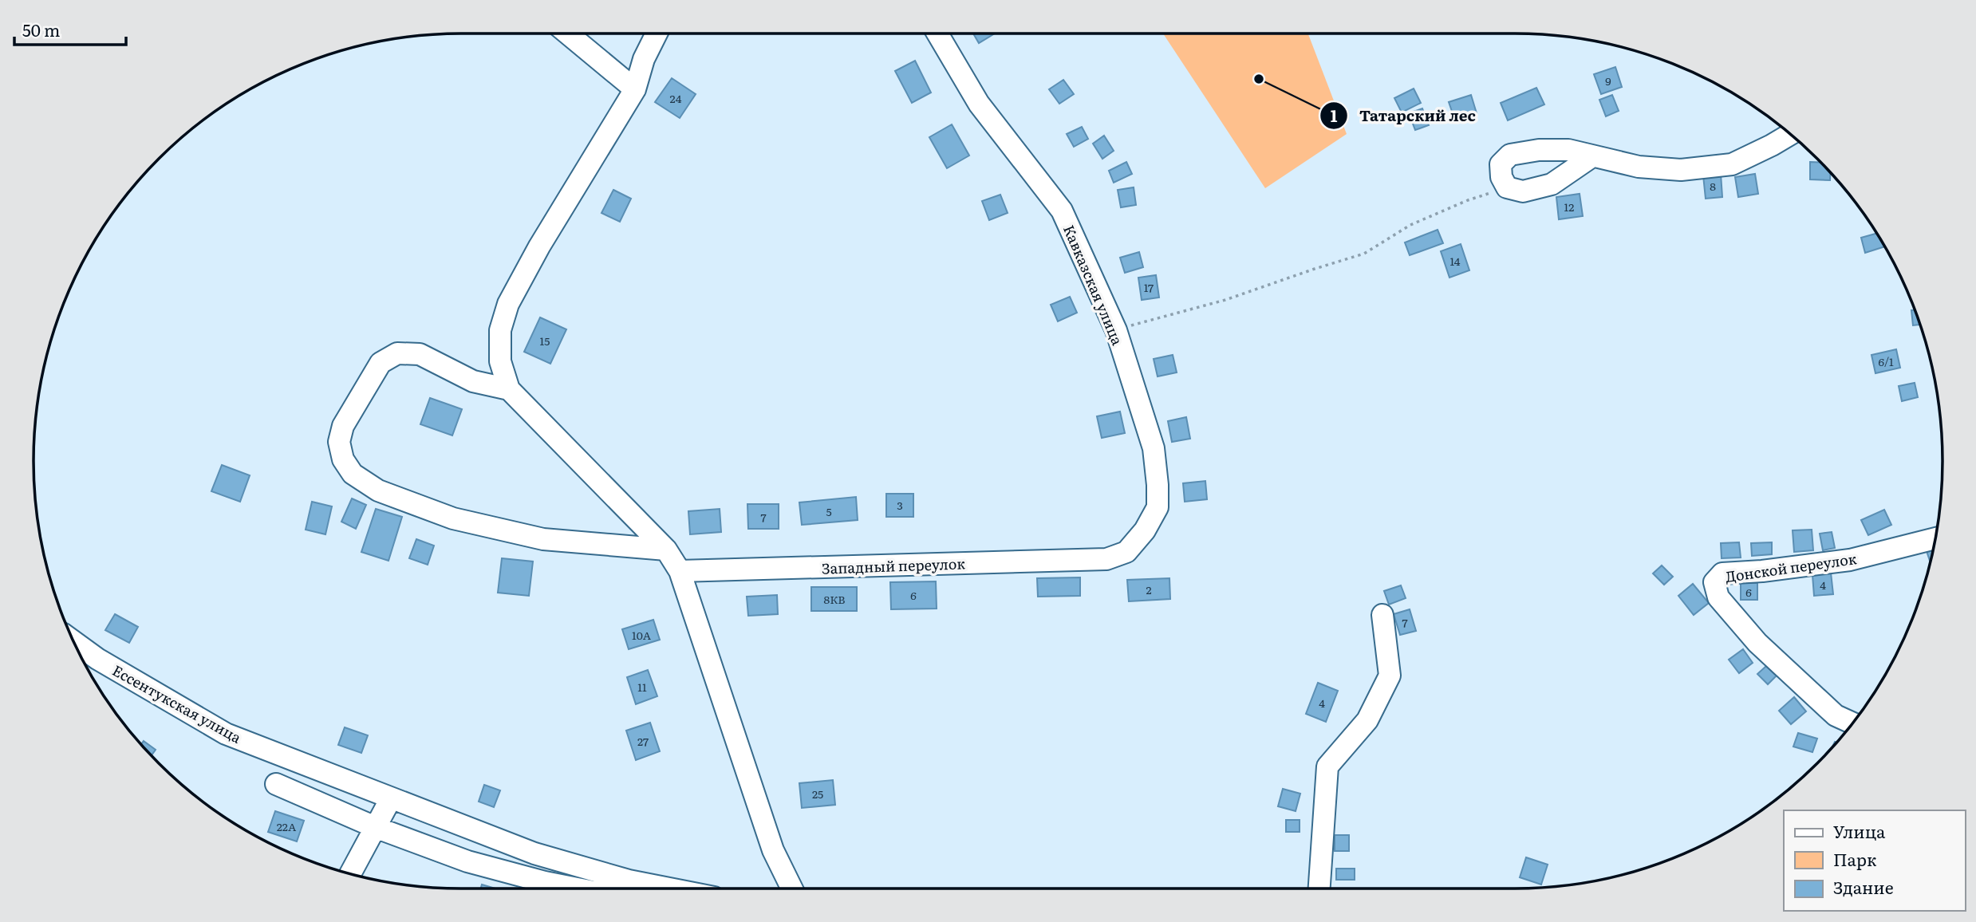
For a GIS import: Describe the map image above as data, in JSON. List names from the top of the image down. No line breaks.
{"streets":{"street":["Кавказская улица","Западный переулок","Донской переулок","Ессентукская улица"]},"crossings":[["Кавказская улица","Западный переулок"]],"places":["Татарский лес"],"house_numbers":["9","24","8","12","14","17","15","6/1","3","5","7","4","2","6","6","8КВ","7","10А","11","4","27","25","22А"],"legend":["Улица","Парк","Здание"],"scale_bar":"50 m"}
